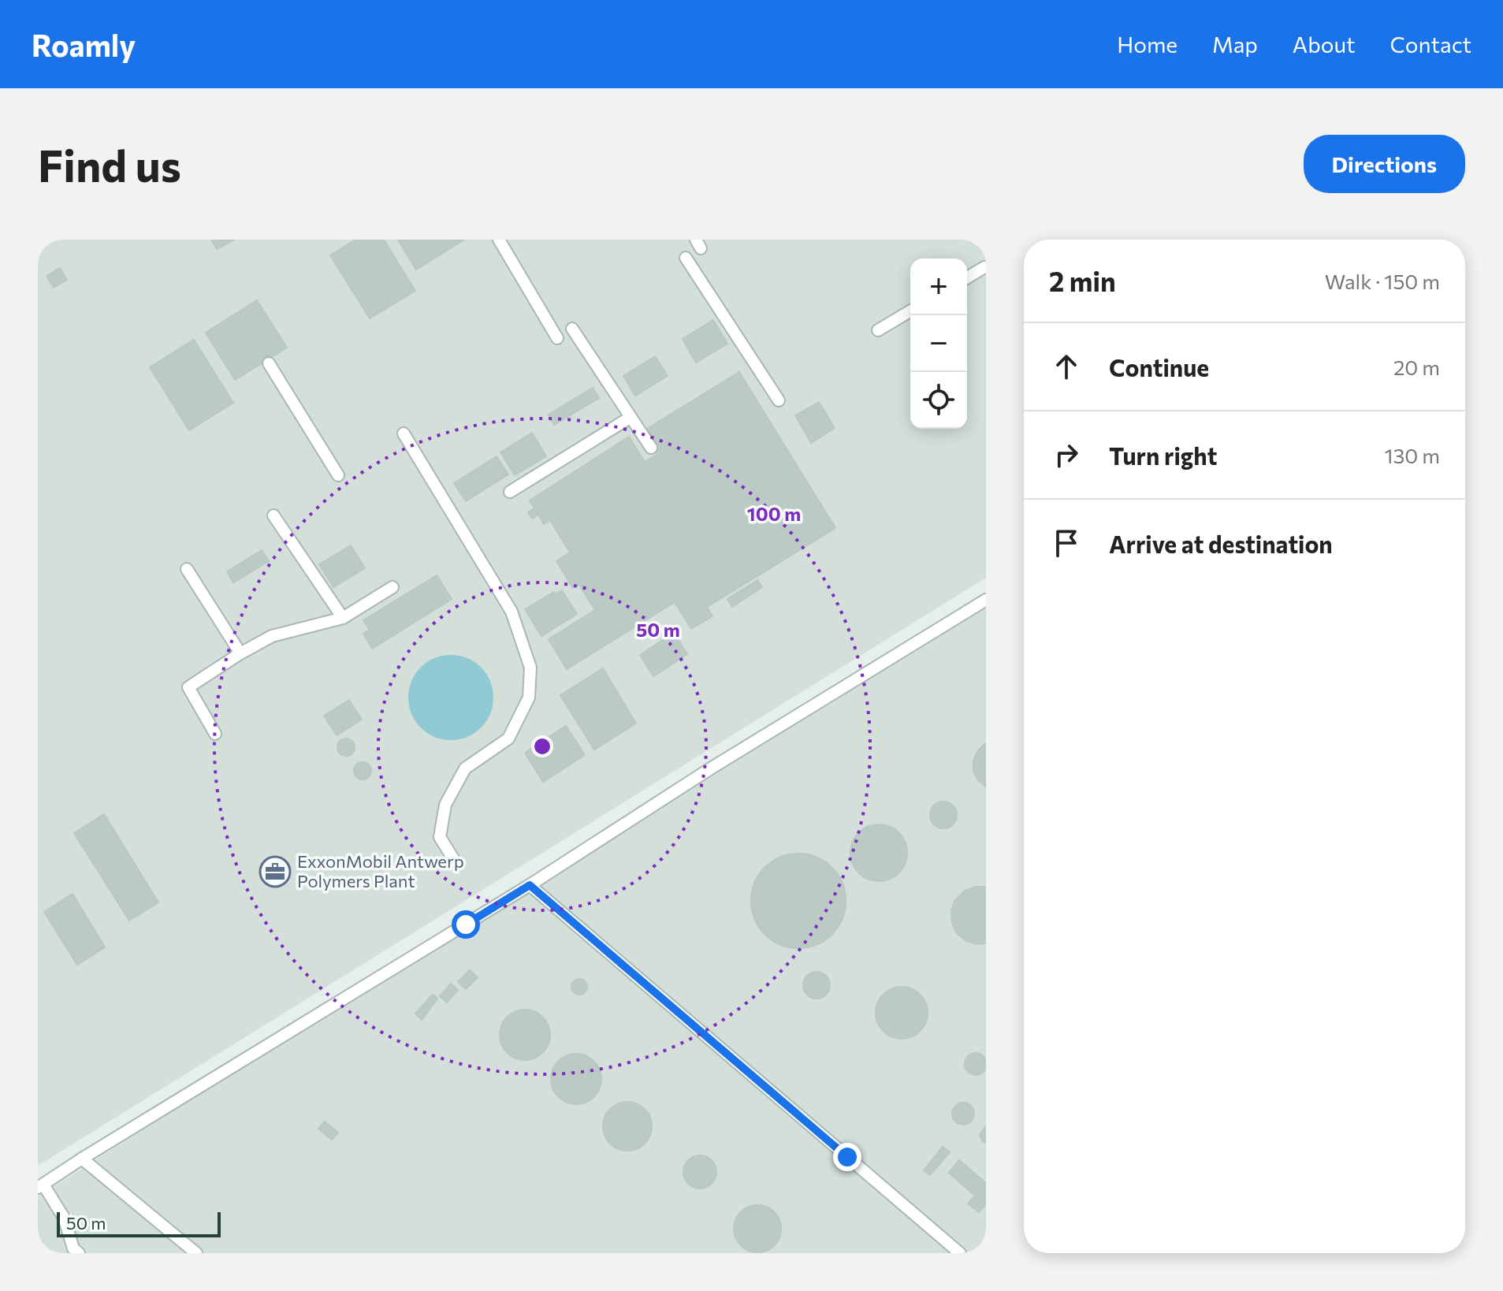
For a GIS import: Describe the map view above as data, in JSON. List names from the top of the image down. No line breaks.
{"places":{"office":["ExxonMobil Antwerp Polymers Plant"]},"scale_bar":"50 m","page":{"header":"Roamly","nav":["Home","Map","About","Contact"],"buttons":"Directions","title":"Find us","heading":["2 min","Walk · 150 m"],"map_buttons":["+","−"],"list":[["Continue","20 m"],["Turn right","130 m"],"Arrive at destination"],"scale":"50 m"},"rings":["100 m","50 m"]}
